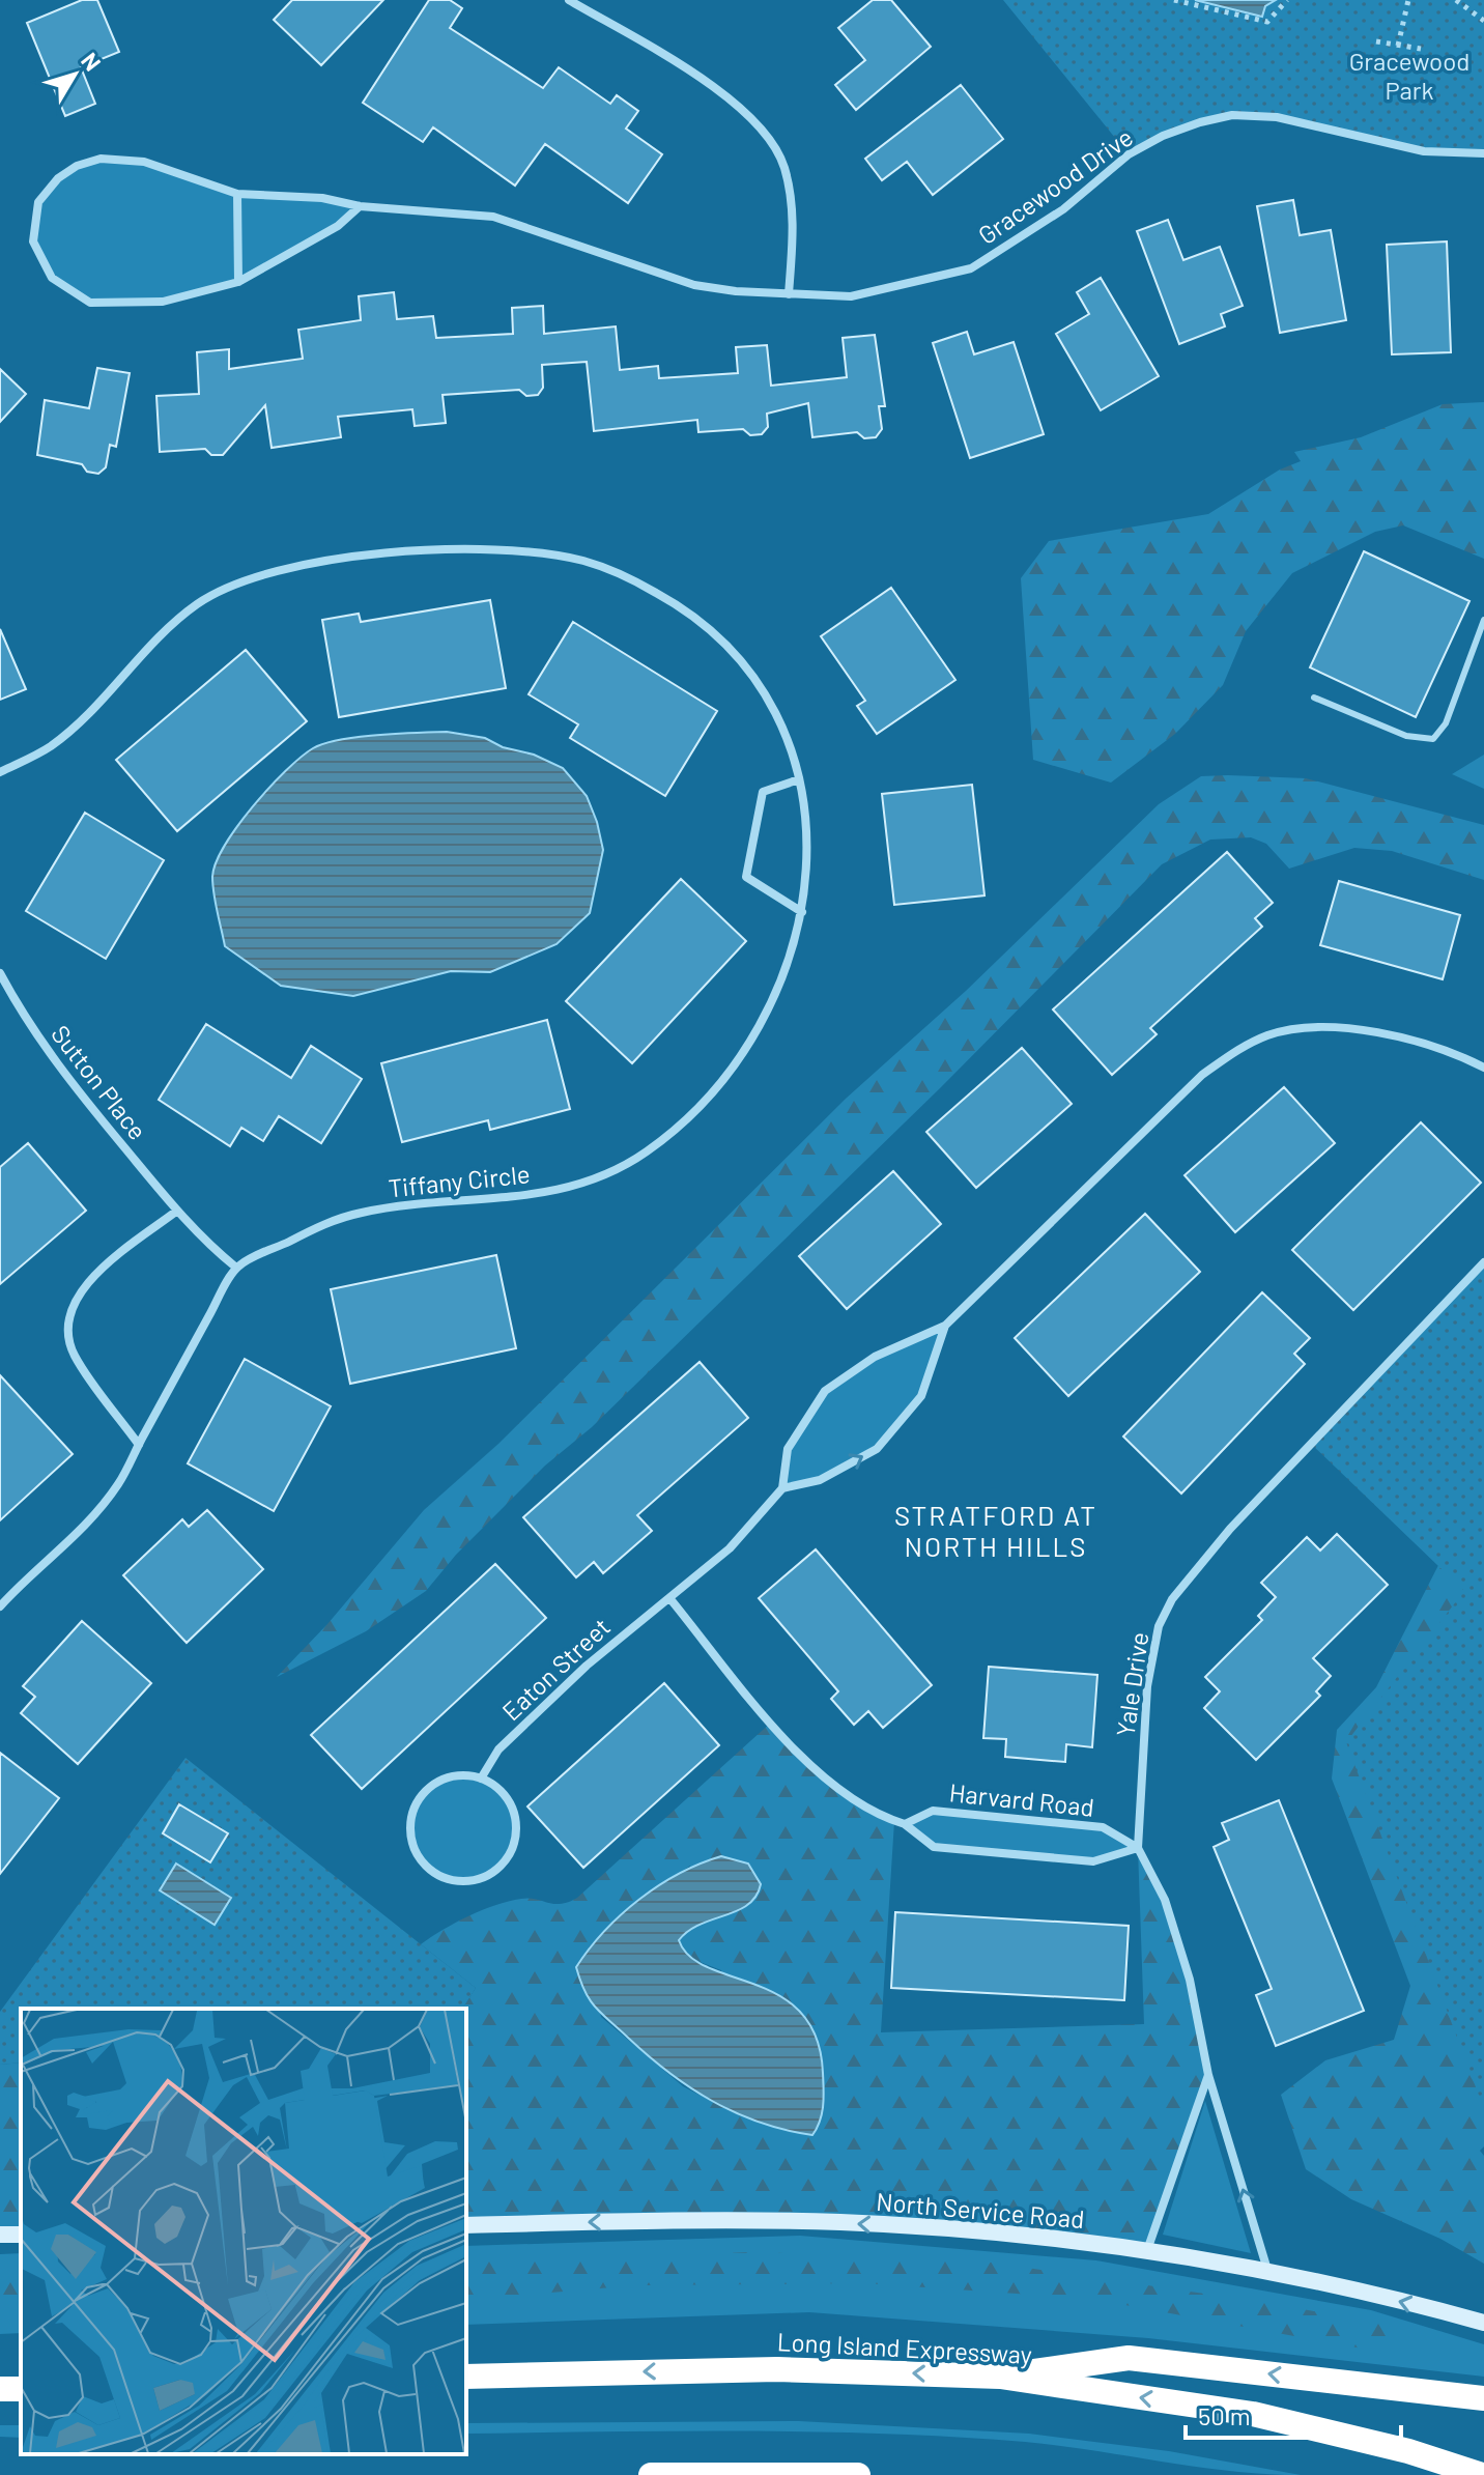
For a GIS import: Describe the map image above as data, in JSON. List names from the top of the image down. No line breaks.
{"streets":{"highway":["Long Island Expressway"],"main road":["North Service Road"],"street":["Gracewood Drive","Sutton Place","Tiffany Circle","Eaton Street","Yale Drive","Harvard Road"]},"crossings":[["Sutton Place","Tiffany Circle"],["Yale Drive","Harvard Road"]],"one_way":["North Service Road"],"districts":["STRATFORD AT NORTH HILLS"],"parks":["Gracewood Park"],"scale_bar":"50 m","north":"top right"}
